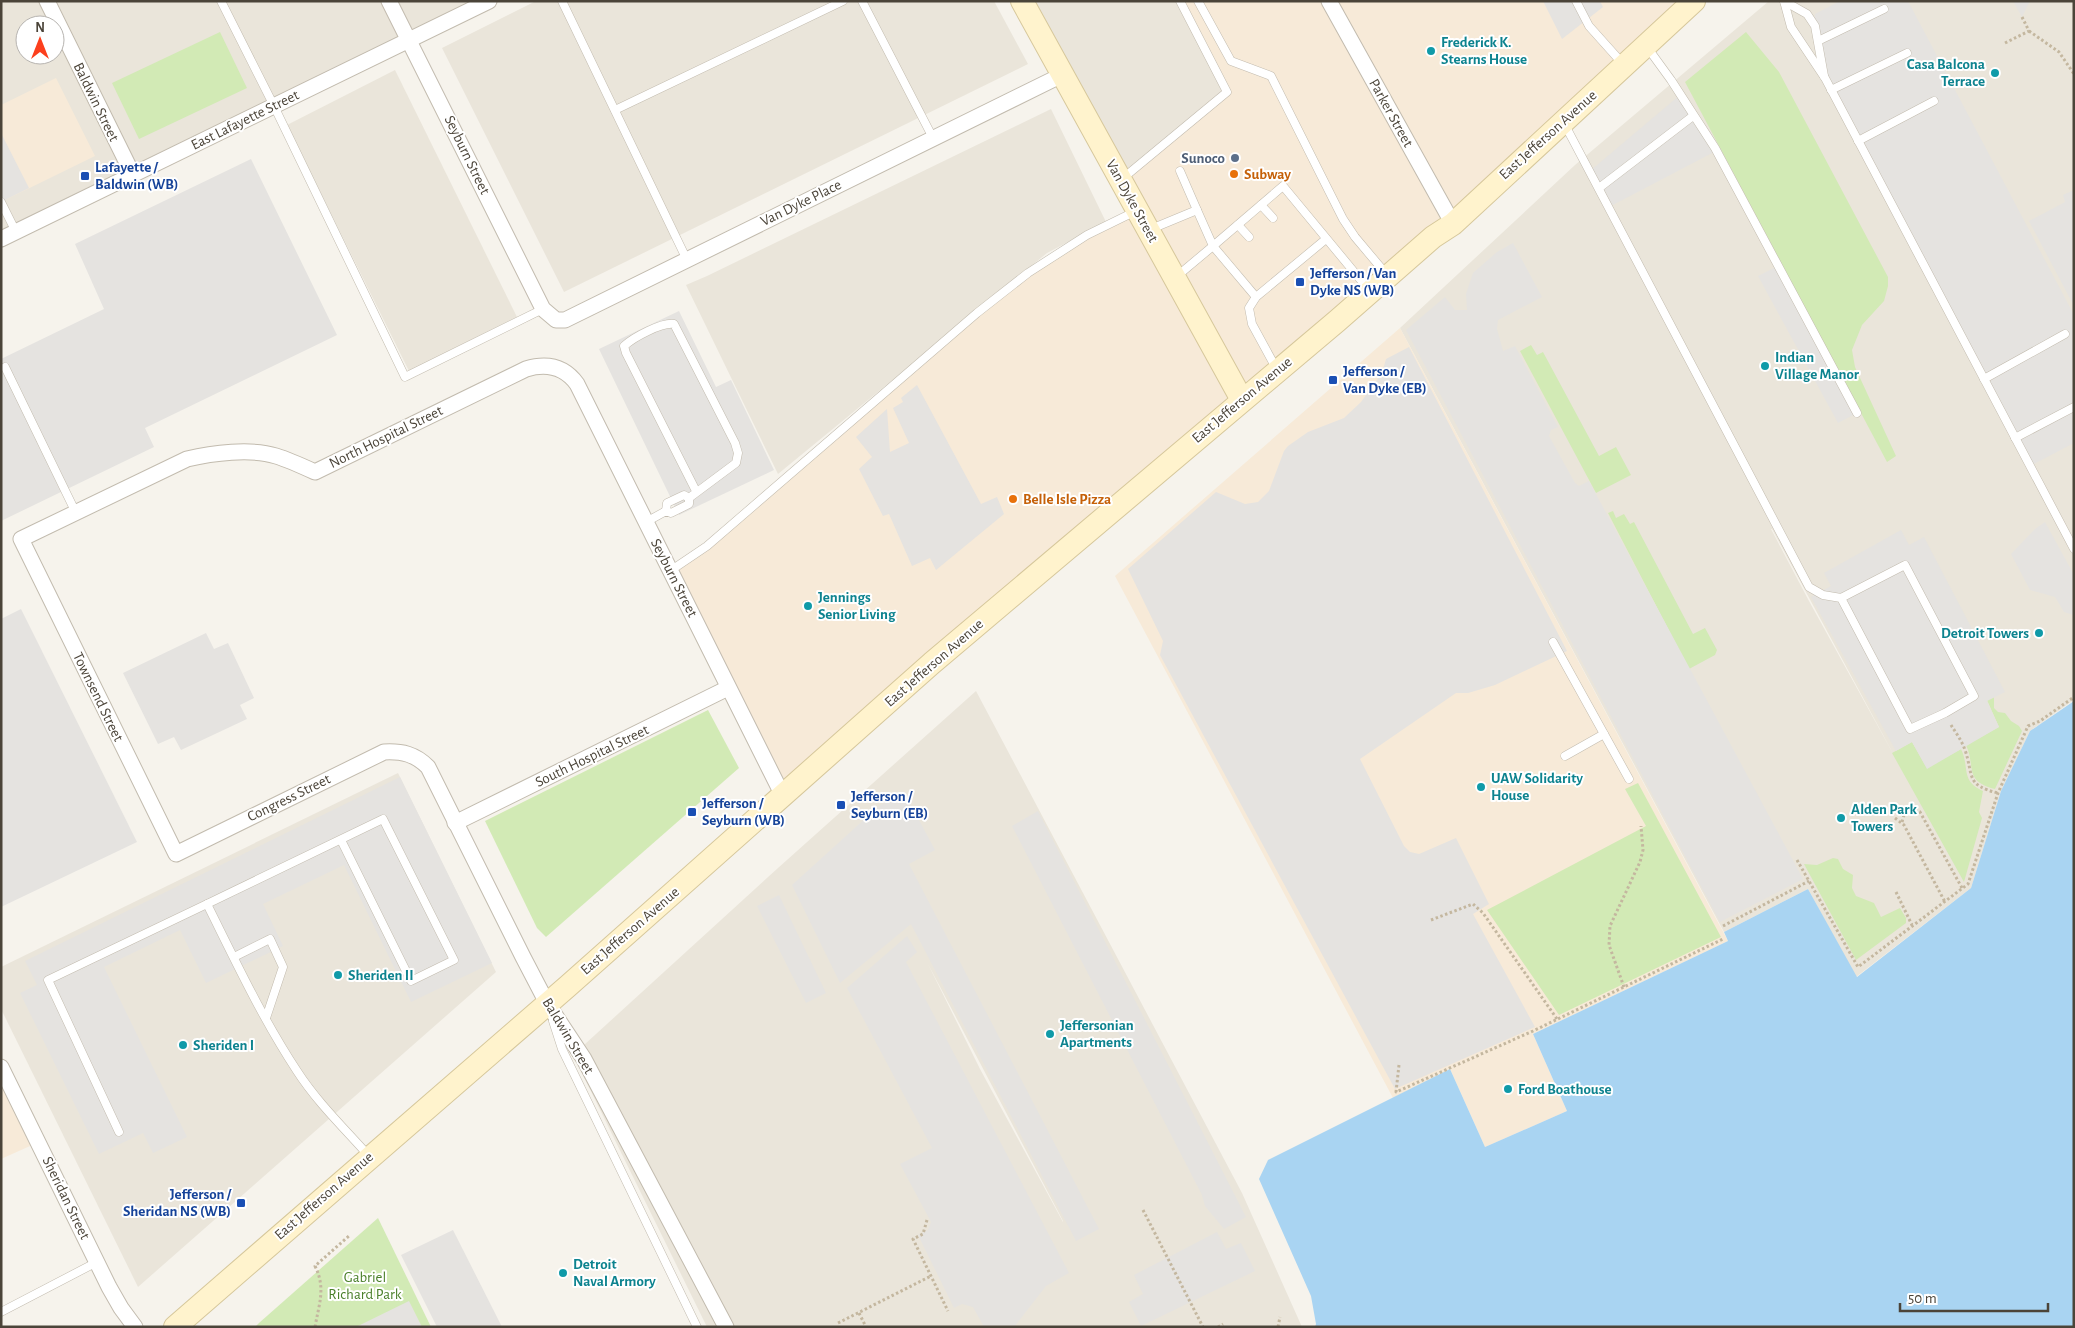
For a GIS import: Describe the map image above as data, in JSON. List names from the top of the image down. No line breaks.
{"streets":{"main road":["East Jefferson Avenue","Van Dyke Street"],"street":["Baldwin Street","Parker Street","East Lafayette Street","Seyburn Street","Van Dyke Place","North Hospital Street","Townsend Street","South Hospital Street","Congress Street","Sheridan Street"]},"crossings":[["Baldwin Street","East Lafayette Street"],["Baldwin Street","East Jefferson Avenue"],["Baldwin Street","South Hospital Street"],["Baldwin Street","Congress Street"],["Parker Street","East Jefferson Avenue"],["East Lafayette Street","Seyburn Street"],["East Jefferson Avenue","Seyburn Street"],["East Jefferson Avenue","Van Dyke Street"],["Seyburn Street","Van Dyke Place"],["Seyburn Street","North Hospital Street"],["Seyburn Street","South Hospital Street"],["Van Dyke Street","Van Dyke Place"],["North Hospital Street","Townsend Street"],["Townsend Street","Congress Street"]],"parks":["Gabriel Richard Park"],"places":{"other":["Frederick K. Stearns House","Casa Balcona Terrace","Sunoco","Subway","Indian Village Manor","Belle Isle Pizza","Jennings Senior Living","Detroit Towers","UAW Solidarity House","Alden Park Towers","Sheriden II","Jeffersonian Apartments","Sheriden I","Ford Boathouse","Detroit Naval Armory"],"transit":["Lafayette / Baldwin (WB)","Jefferson / Van Dyke NS (WB)","Jefferson / Van Dyke (EB)","Jefferson / Seyburn (EB)","Jefferson / Seyburn (WB)","Jefferson / Sheridan NS (WB)"]},"scale_bar":"50 m","north":"top"}
